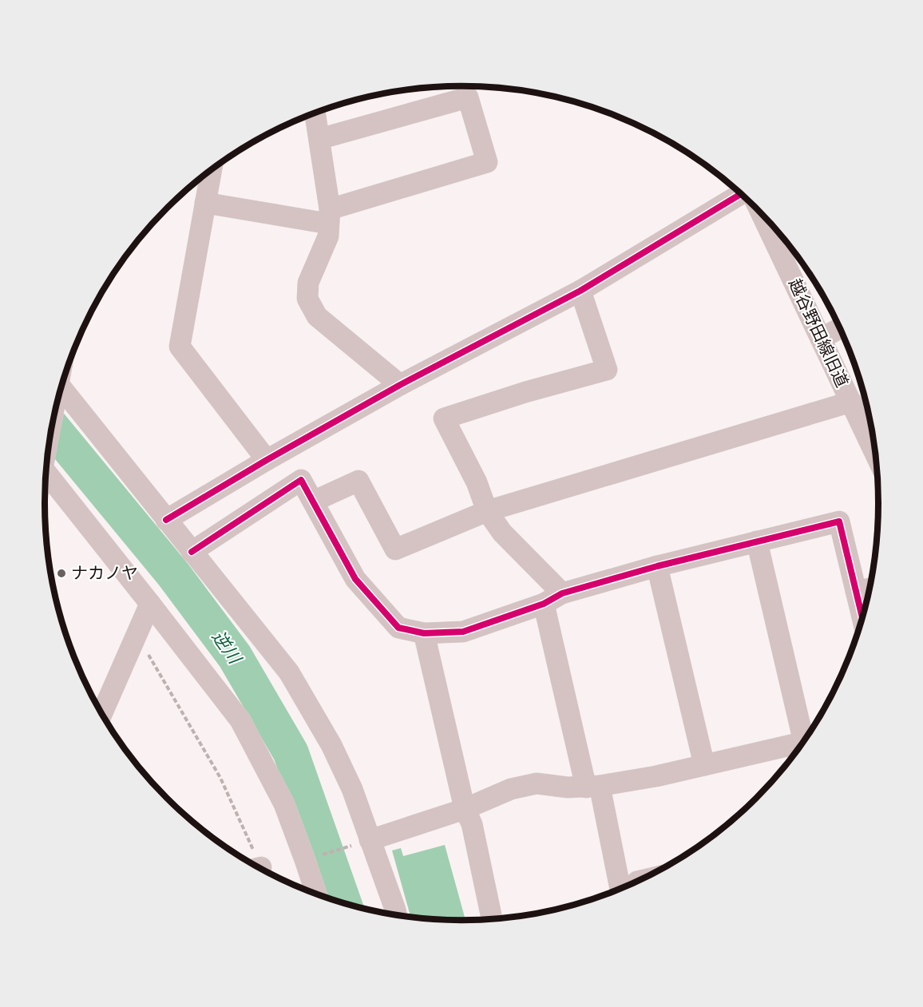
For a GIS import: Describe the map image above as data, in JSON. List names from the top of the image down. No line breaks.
{"streets":{"street":["越谷野田線旧道"]},"water":["逆川"],"places":["ナカノヤ"]}
